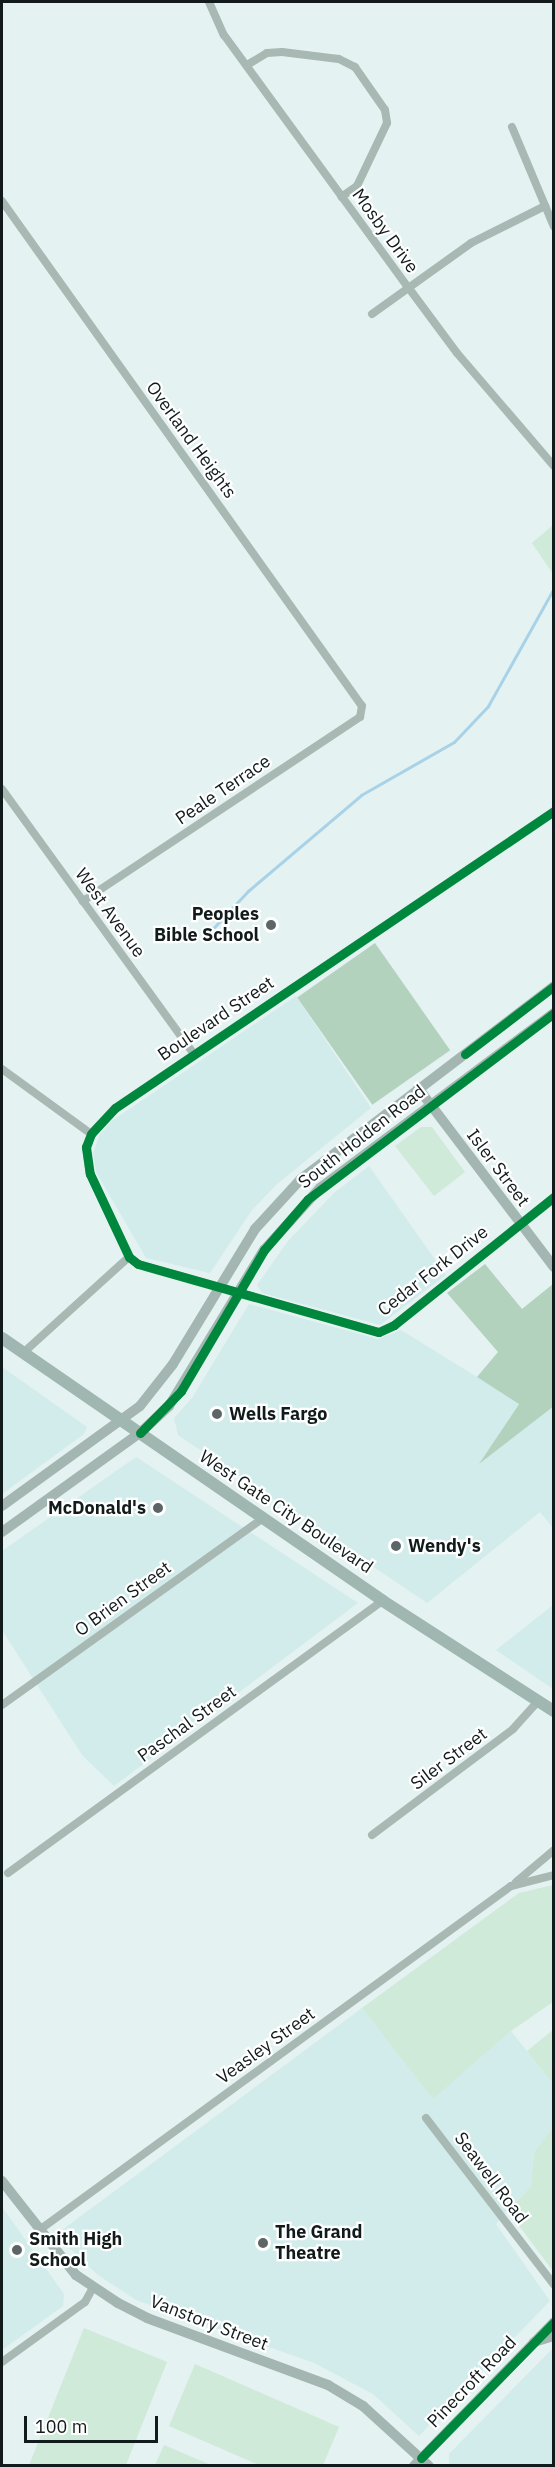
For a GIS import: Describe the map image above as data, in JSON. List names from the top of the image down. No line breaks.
{"streets":{"main road":["South Holden Road","Isler Street","West Gate City Boulevard","Vanstory Street","Pinecroft Road"],"street":["Mosby Drive","Overland Heights","Peale Terrace","West Avenue","Boulevard Street","Cedar Fork Drive","O Brien Street","Paschal Street","Siler Street","Veasley Street","Seawell Road"]},"crossings":[["Overland Heights","Peale Terrace"],["Peale Terrace","West Avenue"],["West Avenue","Boulevard Street"],["South Holden Road","Isler Street"],["South Holden Road","Cedar Fork Drive"],["South Holden Road","West Gate City Boulevard"],["Isler Street","Cedar Fork Drive"],["West Gate City Boulevard","O Brien Street"],["West Gate City Boulevard","Paschal Street"],["West Gate City Boulevard","Siler Street"],["Veasley Street","Vanstory Street"],["Vanstory Street","Pinecroft Road"]],"places":["Peoples Bible School","Wells Fargo","McDonald's","Wendy's","The Grand Theatre","Smith High School"],"scale_bar":"100 m"}
